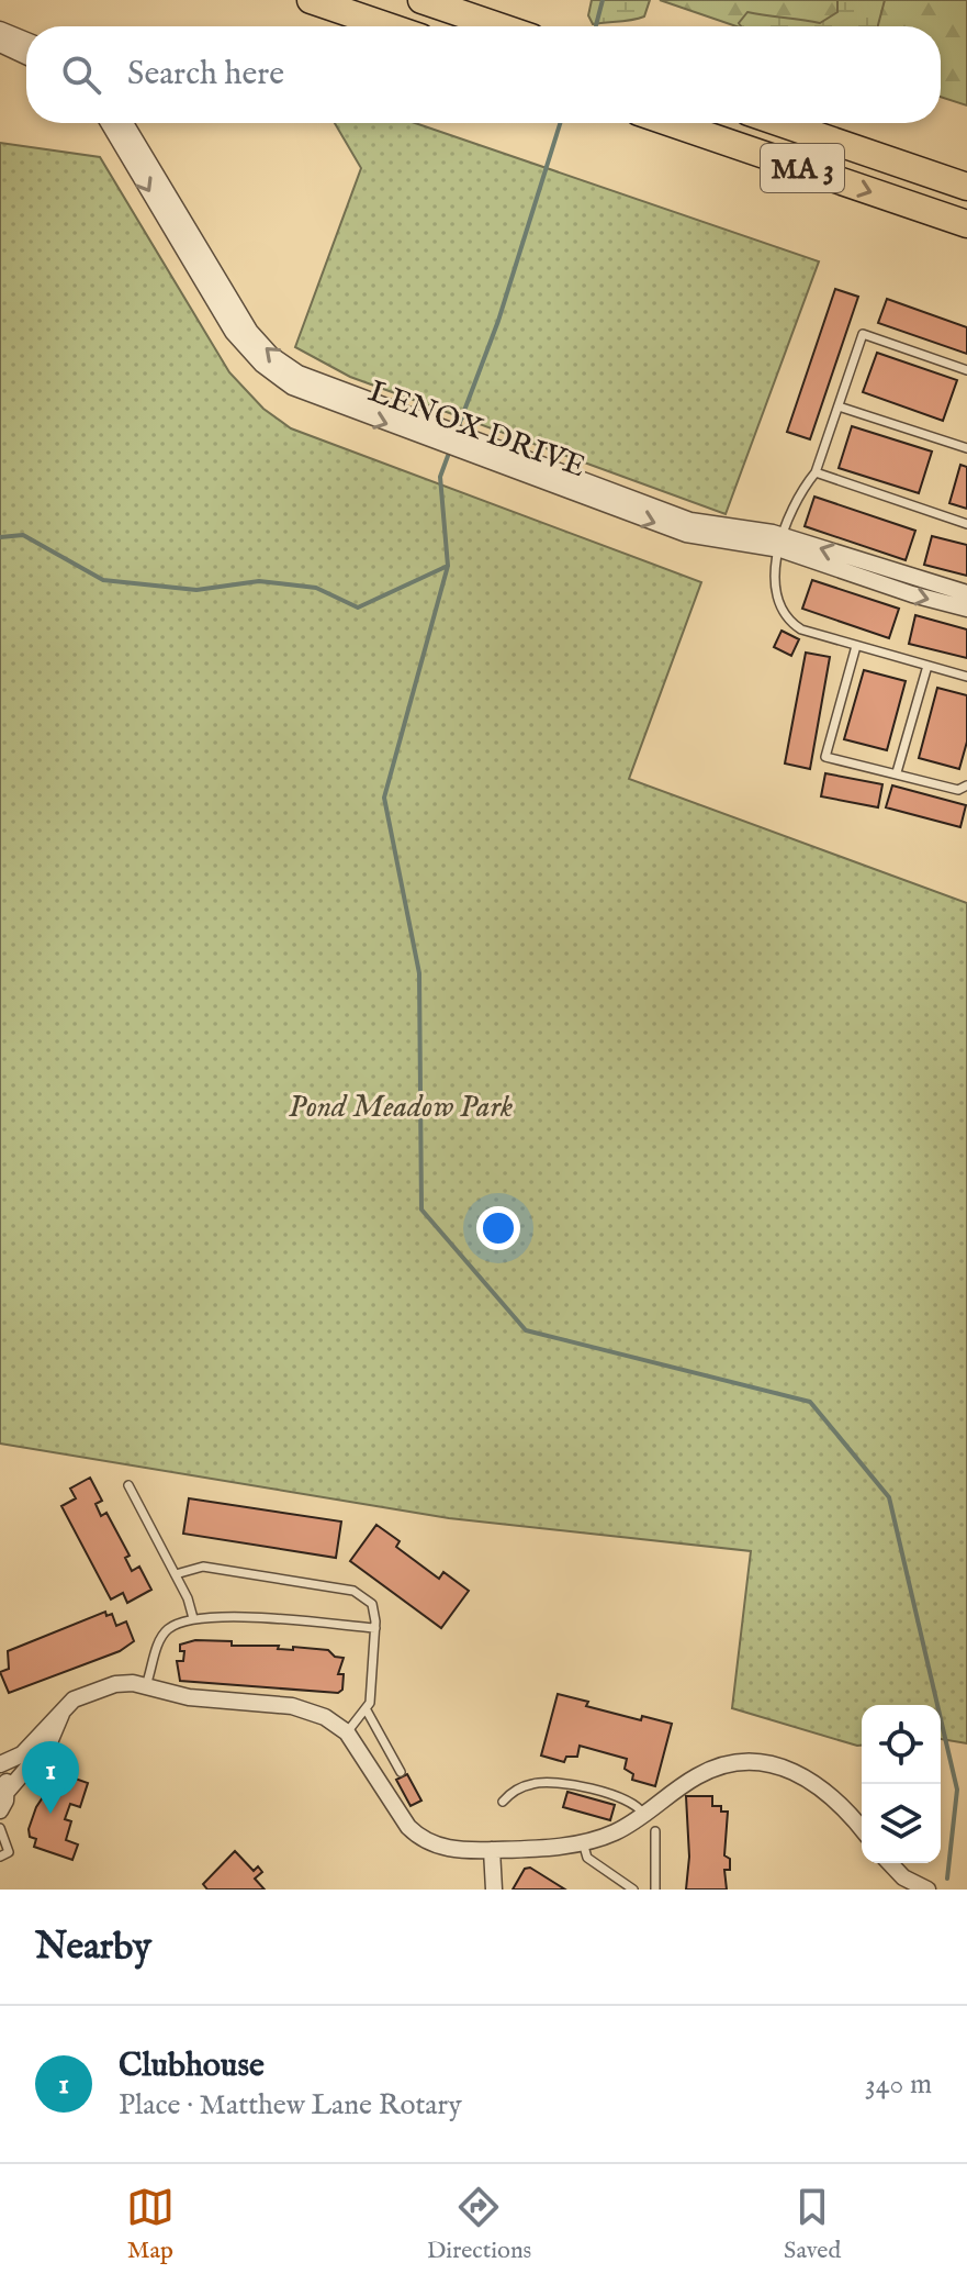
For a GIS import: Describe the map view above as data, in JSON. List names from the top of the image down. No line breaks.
{"streets":{"highway":["MA 3"],"street":["LENOX DRIVE"]},"parks":["Pond Meadow Park"],"page":{"search":"Search here","pins":"1","heading":"Nearby","list":[{"mark":"1","name":"Clubhouse","note":"Place · Matthew Lane Rotary","value":"340 m"}],"nav":["Map","Directions","Saved"]}}
